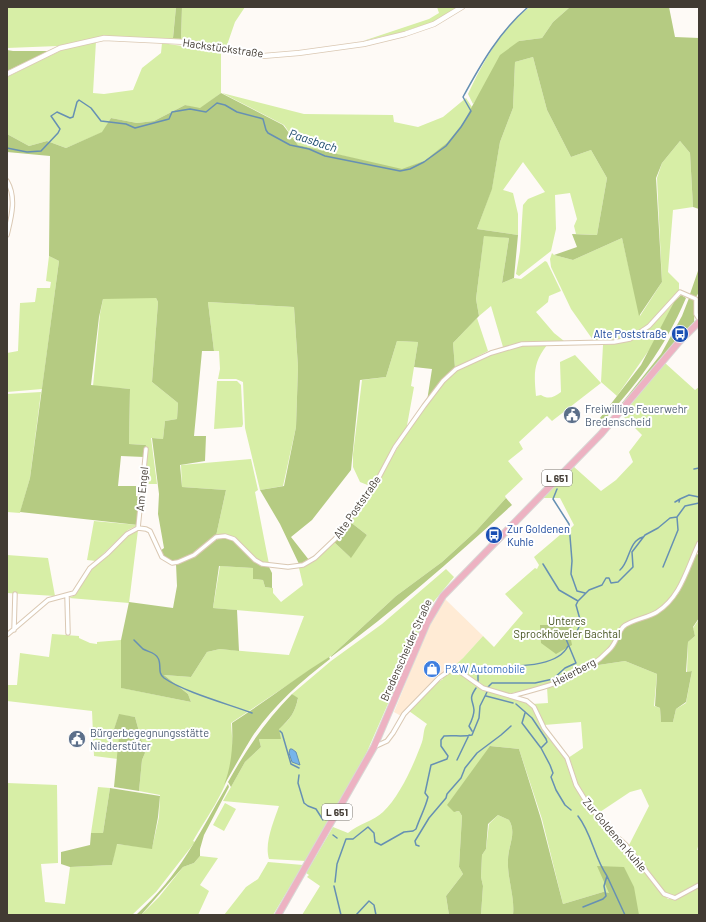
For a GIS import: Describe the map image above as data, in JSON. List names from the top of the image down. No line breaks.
{"streets":{"main road":["L 651","Bredenscheider Straße"],"street":["Hackstückstraße","Am Engel","Alte Poststraße","Heierberg","Zur Goldenen Kuhle"]},"crossings":[["Am Engel","Alte Poststraße"],["Bredenscheider Straße","Zur Goldenen Kuhle"],["Heierberg","Zur Goldenen Kuhle"]],"water":["Paasbach"],"parks":["Unteres Sprockhöveler Bachtal"],"places":{"bus stop":["Alte Poststraße","Zur Goldenen Kuhle"],"public building":["Freiwillige Feuerwehr Bredenscheid","Bürgerbegegnungsstätte Niederstüter"],"shop":["P&W Automobile"]}}
